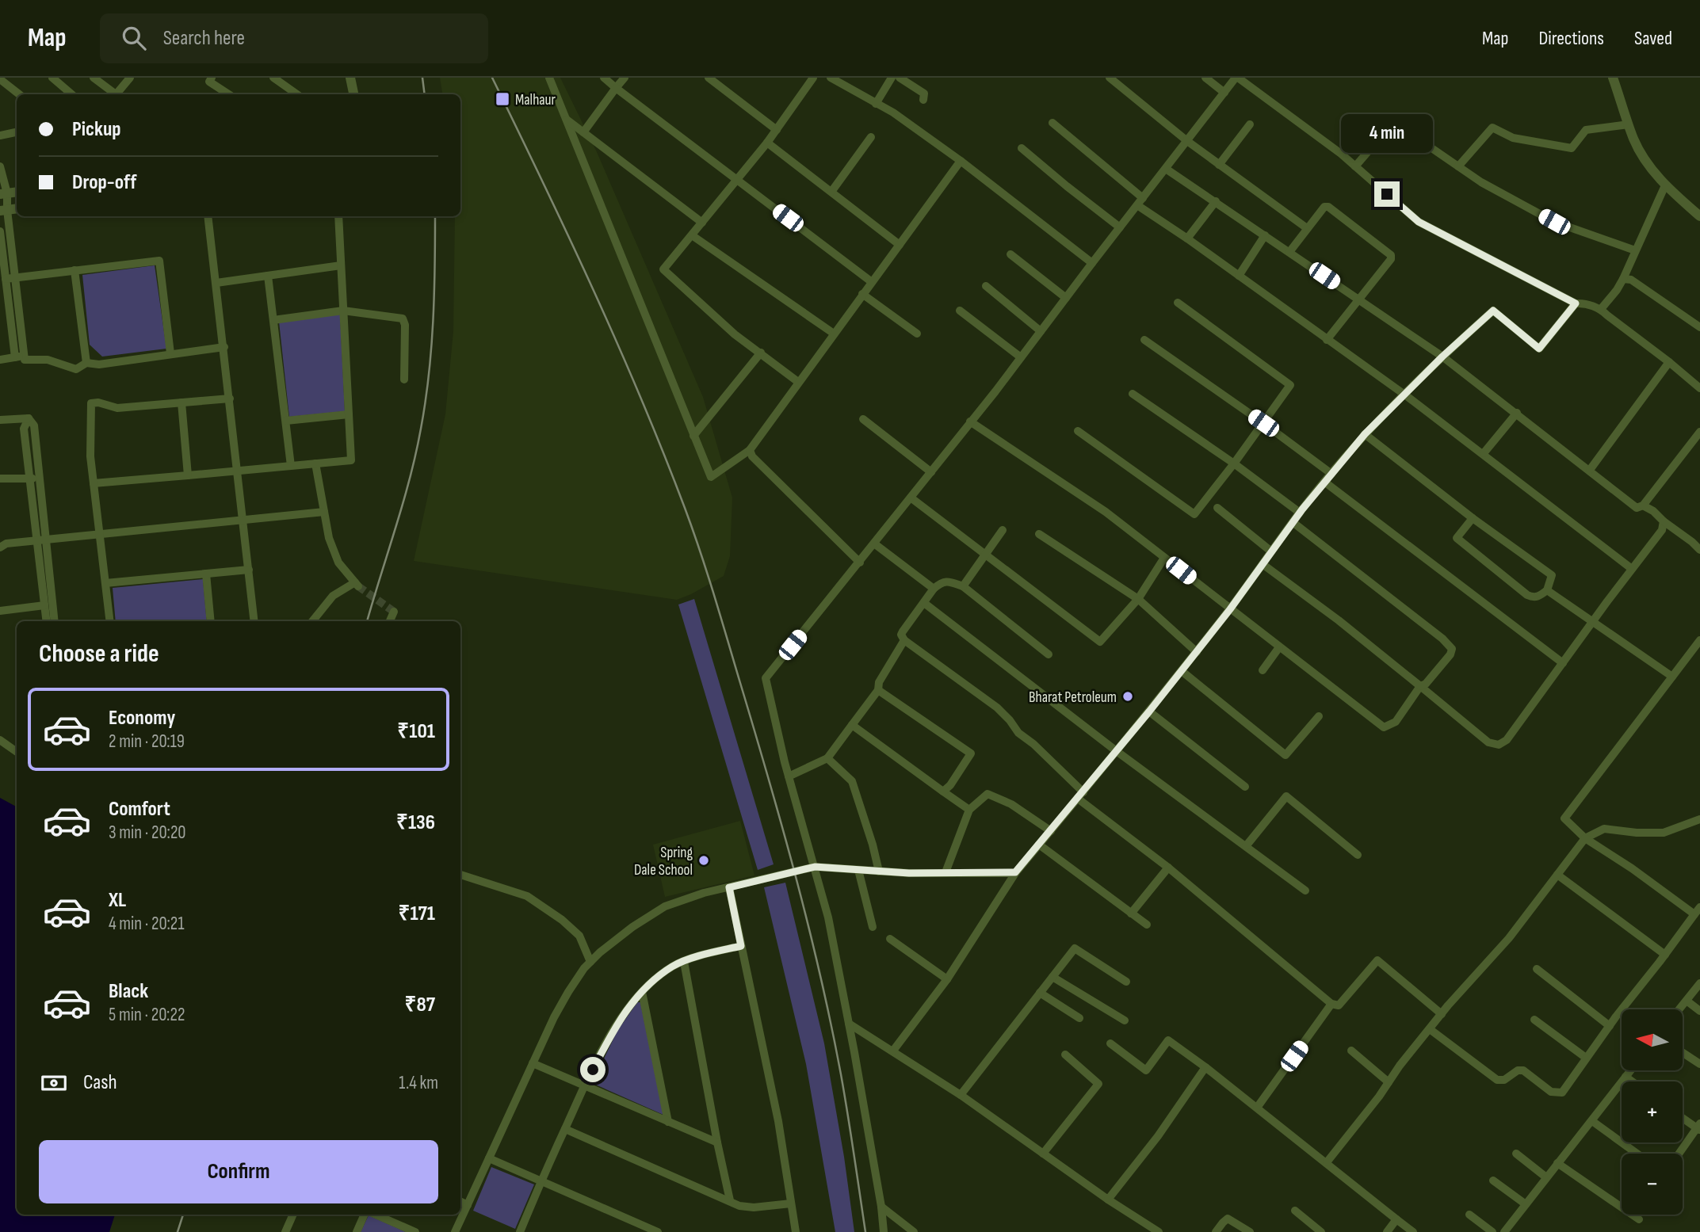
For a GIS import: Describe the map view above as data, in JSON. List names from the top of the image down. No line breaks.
{"places":{"transit":["Malhaur"],"other":["Bharat Petroleum","Spring Dale School"]},"north":"left","page":{"header":"Map","search":"Search here","nav":["Map","Directions","Saved"],"banner":["Pickup","Drop-off"],"bubble":"4 min","heading":"Choose a ride","list":[{"name":"Economy","note":"2 min · 20:19","value":"₹101"},{"name":"Comfort","note":"3 min · 20:20","value":"₹136"},{"name":"XL","note":"4 min · 20:21","value":"₹171"},{"name":"Black","note":"5 min · 20:22","value":"₹87"}],"map_buttons":["+","−"],"pay":["Cash","1.4 km"],"buttons":"Confirm"}}
